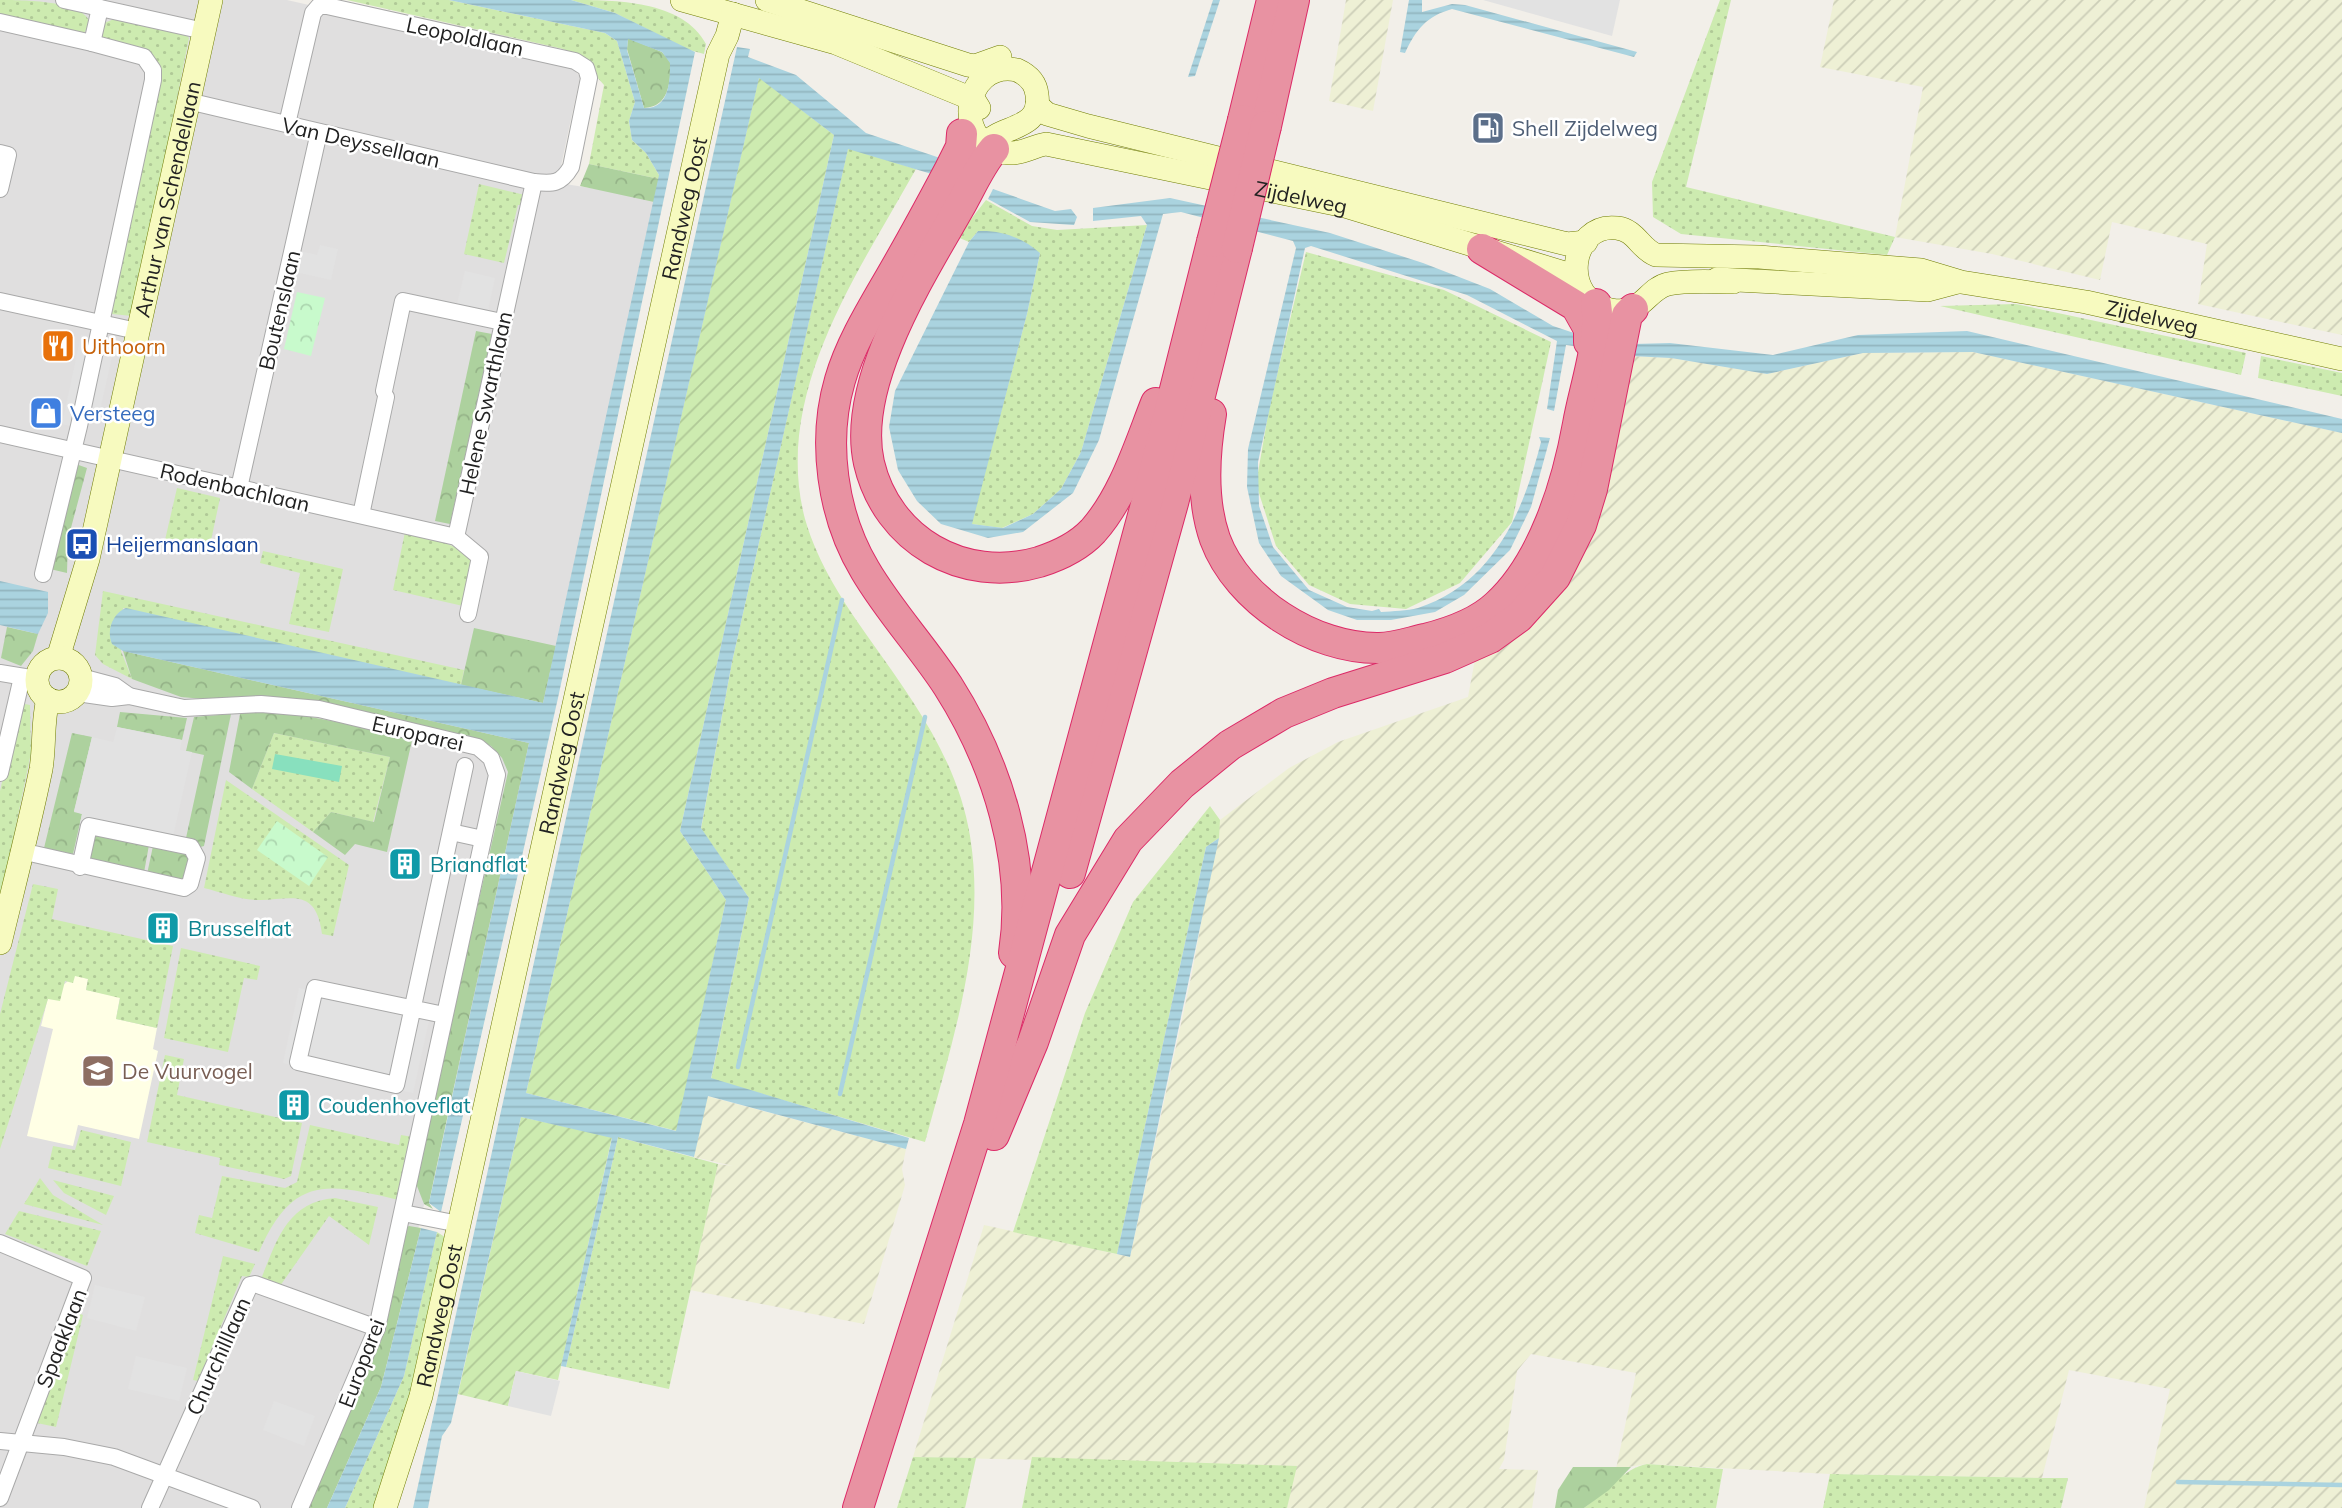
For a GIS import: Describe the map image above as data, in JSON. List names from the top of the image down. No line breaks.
{"streets":{"main road":["Zijdelweg","Arthur van Schendellaan","Randweg Oost"],"street":["Leopoldlaan","Van Deyssellaan","Boutenslaan","Helene Swarthlaan","Rodenbachlaan","Europarei","Spaaklaan","Churchilllaan"]},"crossings":[["Leopoldlaan","Van Deyssellaan"],["Leopoldlaan","Helene Swarthlaan"],["Van Deyssellaan","Arthur van Schendellaan"],["Van Deyssellaan","Boutenslaan"],["Van Deyssellaan","Helene Swarthlaan"],["Arthur van Schendellaan","Rodenbachlaan"],["Arthur van Schendellaan","Europarei"],["Boutenslaan","Rodenbachlaan"],["Helene Swarthlaan","Rodenbachlaan"],["Europarei","Churchilllaan"]],"places":{"fuel station":["Shell Zijdelweg"],"restaurant":["Uithoorn"],"shop":["Versteeg"],"bus stop":["Heijermanslaan"],"building":["Briandflat","Brusselflat","Coudenhoveflat"],"school or university":["De Vuurvogel"]}}
